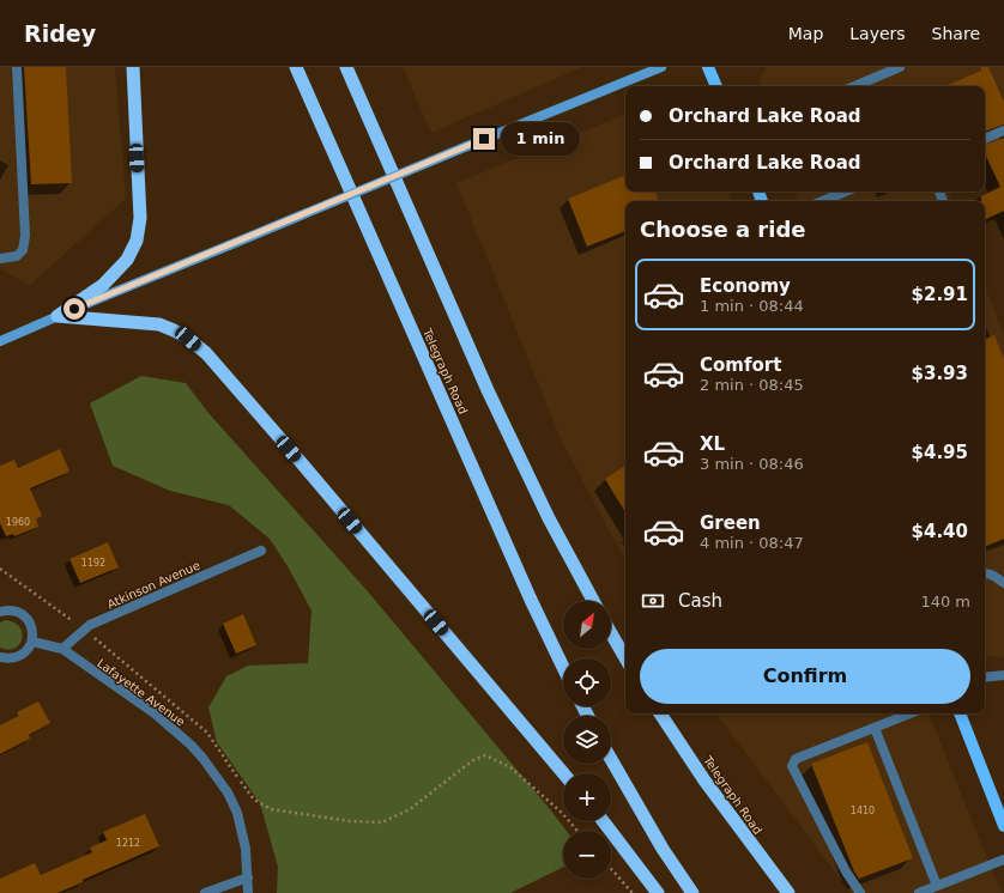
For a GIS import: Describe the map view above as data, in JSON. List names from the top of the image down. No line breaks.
{"streets":{"highway":["Telegraph Road"],"street":["Atkinson Avenue","Lafayette Avenue"]},"crossings":[["Atkinson Avenue","Lafayette Avenue"]],"house_numbers":["1960","1192","1410","1212"],"north":"top right","page":{"header":"Ridey","nav":["Map","Layers","Share"],"banner":["Orchard Lake Road","Orchard Lake Road"],"bubble":"1 min","heading":"Choose a ride","list":[{"name":"Economy","note":"1 min · 08:44","value":"$2.91"},{"name":"Comfort","note":"2 min · 08:45","value":"$3.93"},{"name":"XL","note":"3 min · 08:46","value":"$4.95"},{"name":"Green","note":"4 min · 08:47","value":"$4.40"}],"pay":["Cash","140 m"],"map_buttons":["+","−"],"buttons":"Confirm"}}
